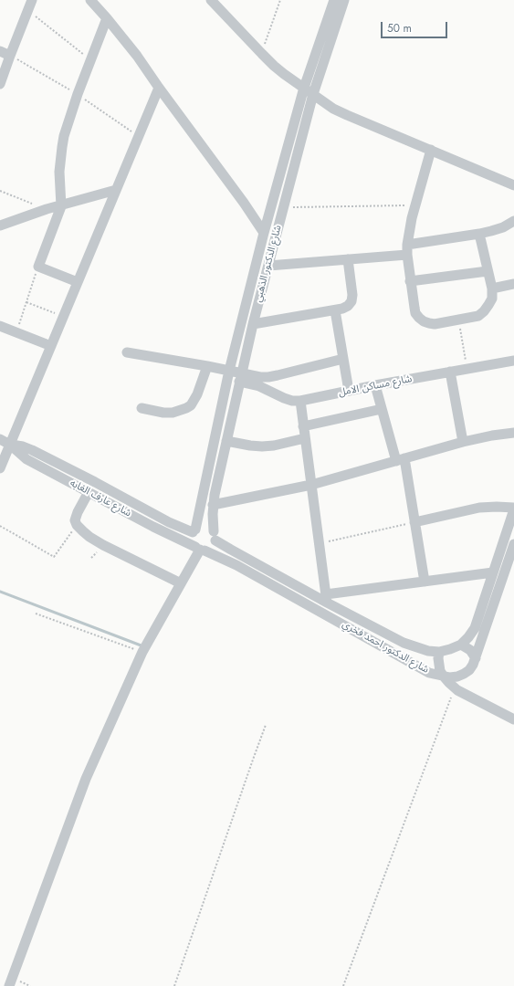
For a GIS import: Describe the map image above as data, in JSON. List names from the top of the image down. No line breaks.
{"streets":{"street":["شارع الدكتور الذهبي","شارع مساكن الامل","شارع عارف الغابه","شارع الدكتور احمد فخري"]},"crossings":[["شارع الدكتور الذهبي","شارع مساكن الامل"],["شارع الدكتور الذهبي","شارع عارف الغابه"],["شارع الدكتور الذهبي","شارع الدكتور احمد فخري"],["شارع عارف الغابه","شارع الدكتور احمد فخري"]],"scale_bar":"50 m"}
